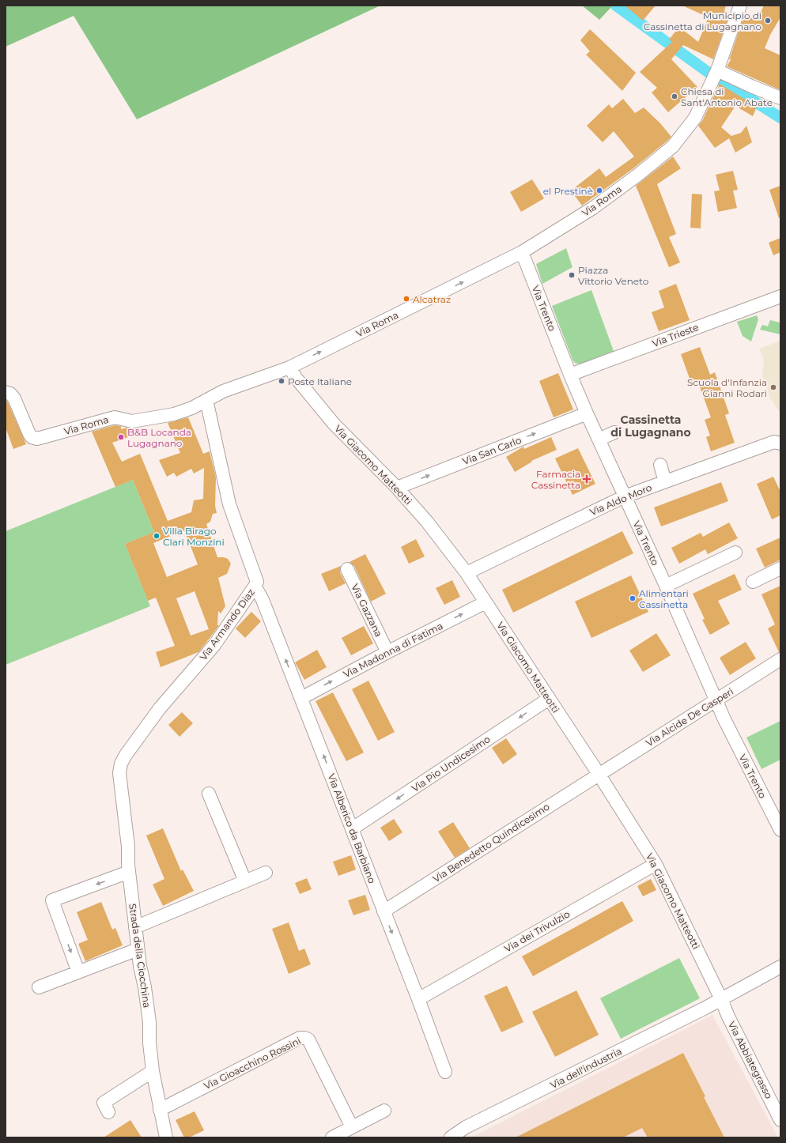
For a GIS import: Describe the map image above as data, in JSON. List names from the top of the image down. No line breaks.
{"streets":{"street":["Via Roma","Via Trento","Via Trieste","Via San Carlo","Via Giacomo Matteotti","Via Aldo Moro","Via Gazzana","Via Armando Diaz","Via Madonna di Fatima","Via Alcide De Gasperi","Via Pio Undicesimo","Via Alberico da Barbiano","Via Benedetto Quindicesimo","Via dei Trivulzio","Strada della Ciocchina","Via Abbiategrasso","Via Gioacchino Rossini","Via dell'industria"]},"crossings":[["Via Roma","Via Trento"],["Via Roma","Via Giacomo Matteotti"],["Via Roma","Via Armando Diaz"],["Via Trento","Via Trieste"],["Via Trento","Via San Carlo"],["Via Trento","Via Aldo Moro"],["Via Trento","Via Alcide De Gasperi"],["Via San Carlo","Via Giacomo Matteotti"],["Via Giacomo Matteotti","Via Aldo Moro"],["Via Giacomo Matteotti","Via Madonna di Fatima"],["Via Giacomo Matteotti","Via Alcide De Gasperi"],["Via Giacomo Matteotti","Via Pio Undicesimo"],["Via Giacomo Matteotti","Via Benedetto Quindicesimo"],["Via Giacomo Matteotti","Via dei Trivulzio"],["Via Giacomo Matteotti","Via Abbiategrasso"],["Via Giacomo Matteotti","Via dell'industria"],["Via Gazzana","Via Madonna di Fatima"],["Via Armando Diaz","Via Alberico da Barbiano"],["Via Armando Diaz","Strada della Ciocchina"],["Via Madonna di Fatima","Via Alberico da Barbiano"],["Via Alcide De Gasperi","Via Benedetto Quindicesimo"],["Via Pio Undicesimo","Via Alberico da Barbiano"],["Via Alberico da Barbiano","Via Benedetto Quindicesimo"],["Via Alberico da Barbiano","Via dei Trivulzio"],["Strada della Ciocchina","Via Gioacchino Rossini"],["Via Abbiategrasso","Via dell'industria"]],"one_way":["Via San Carlo","Via Madonna di Fatima","Via Pio Undicesimo"],"districts":["Cassinetta di Lugagnano"],"places":{"other":["Municipio di Cassinetta di Lugagnano","Chiesa di Sant'Antonio Abate","el Prestinè","Piazza Vittorio Veneto","Alcatraz","Poste Italiane","Scuola d'Infanzia Gianni Rodari","B&B Locanda Lugagnano","Villa Birago Clari Monzini","Alimentari Cassinetta"],"health":["Farmacia Cassinetta"]}}
